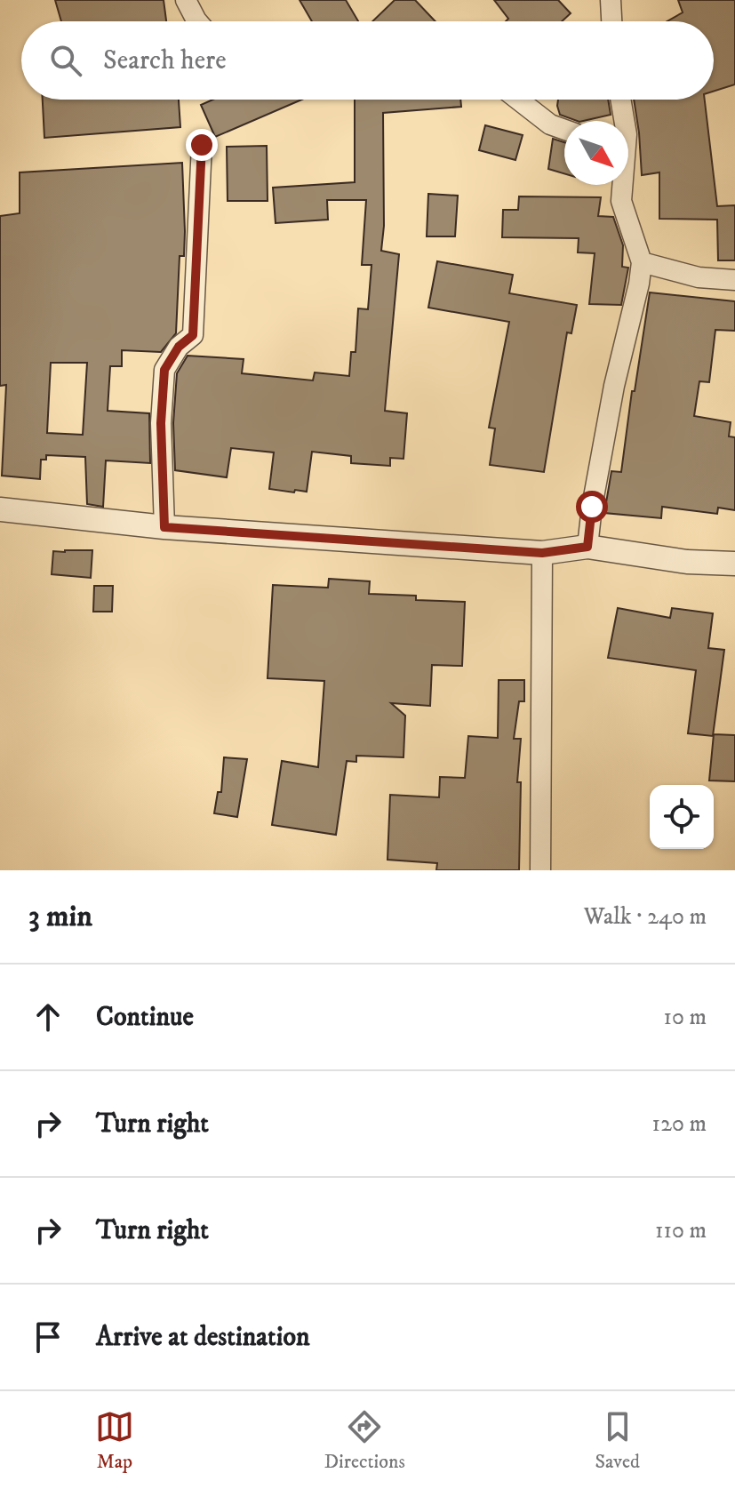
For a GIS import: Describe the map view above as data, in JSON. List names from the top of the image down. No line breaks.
{"north":"bottom right","page":{"search":"Search here","heading":["3 min","Walk · 240 m"],"list":[["Continue","10 m"],["Turn right","120 m"],["Turn right","110 m"],"Arrive at destination"],"nav":["Map","Directions","Saved"]}}
